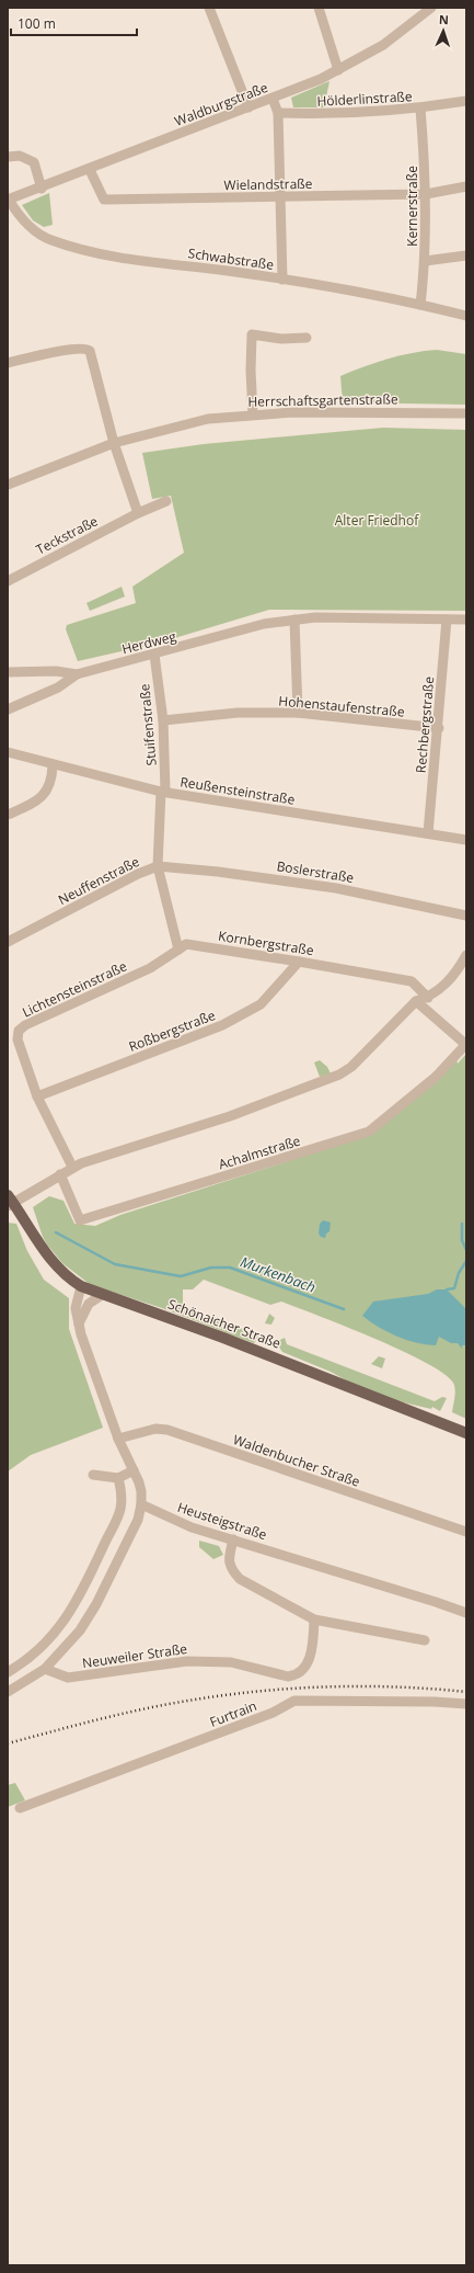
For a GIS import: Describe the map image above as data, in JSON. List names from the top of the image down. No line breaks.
{"streets":{"main road":["Schönaicher Straße"],"street":["Hölderlinstraße","Waldburgstraße","Wielandstraße","Kernerstraße","Schwabstraße","Herrschaftsgartenstraße","Teckstraße","Herdweg","Hohenstaufenstraße","Stuifenstraße","Rechbergstraße","Reußensteinstraße","Boslerstraße","Neuffenstraße","Kornbergstraße","Lichtensteinstraße","Roßbergstraße","Achalmstraße","Waldenbucher Straße","Heusteigstraße","Neuweiler Straße","Furtrain"]},"crossings":[["Hölderlinstraße","Kernerstraße"],["Waldburgstraße","Wielandstraße"],["Waldburgstraße","Schwabstraße"],["Wielandstraße","Kernerstraße"],["Kernerstraße","Schwabstraße"],["Herdweg","Stuifenstraße"],["Herdweg","Rechbergstraße"],["Hohenstaufenstraße","Stuifenstraße"],["Hohenstaufenstraße","Rechbergstraße"],["Stuifenstraße","Reußensteinstraße"],["Stuifenstraße","Neuffenstraße"],["Rechbergstraße","Reußensteinstraße"],["Reußensteinstraße","Neuffenstraße"],["Boslerstraße","Neuffenstraße"],["Kornbergstraße","Lichtensteinstraße"],["Kornbergstraße","Roßbergstraße"],["Lichtensteinstraße","Roßbergstraße"]],"water":["Murkenbach"],"parks":["Alter Friedhof"],"scale_bar":"100 m","north":"top"}
